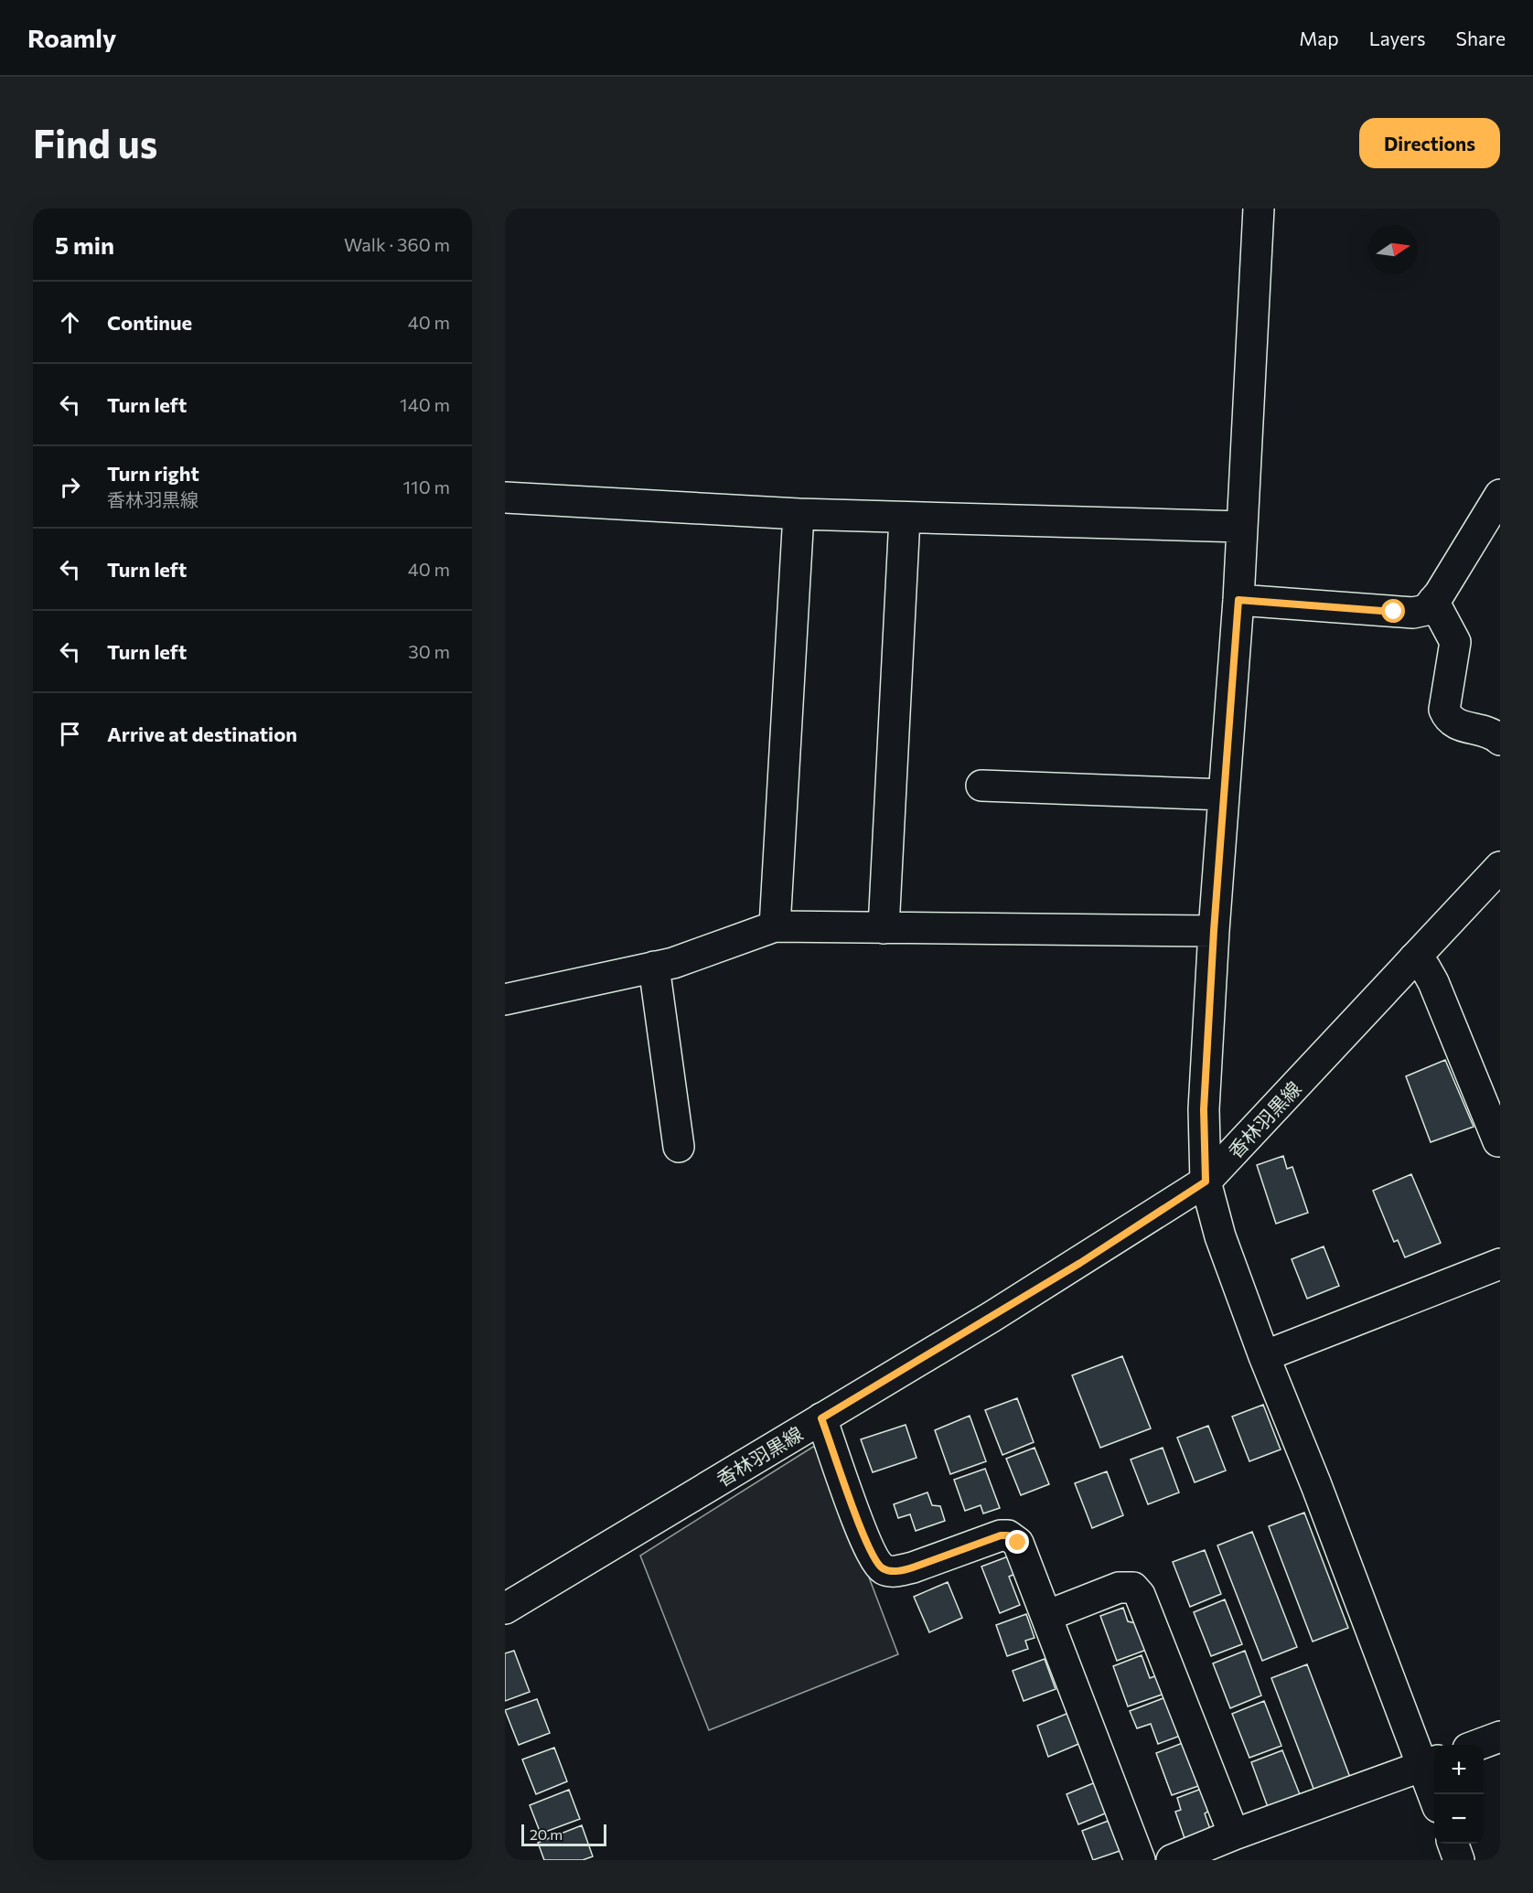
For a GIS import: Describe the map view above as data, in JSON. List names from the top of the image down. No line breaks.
{"streets":{"street":["香林羽黒線"]},"scale_bar":"20 m","north":"right","page":{"header":"Roamly","nav":["Map","Layers","Share"],"buttons":"Directions","title":"Find us","heading":["5 min","Walk · 360 m"],"list":[["Continue","40 m"],["Turn left","140 m"],["Turn right","香林羽黒線","110 m"],["Turn left","40 m"],["Turn left","30 m"],"Arrive at destination"],"map_buttons":["+","−"],"scale":"20 m"}}
